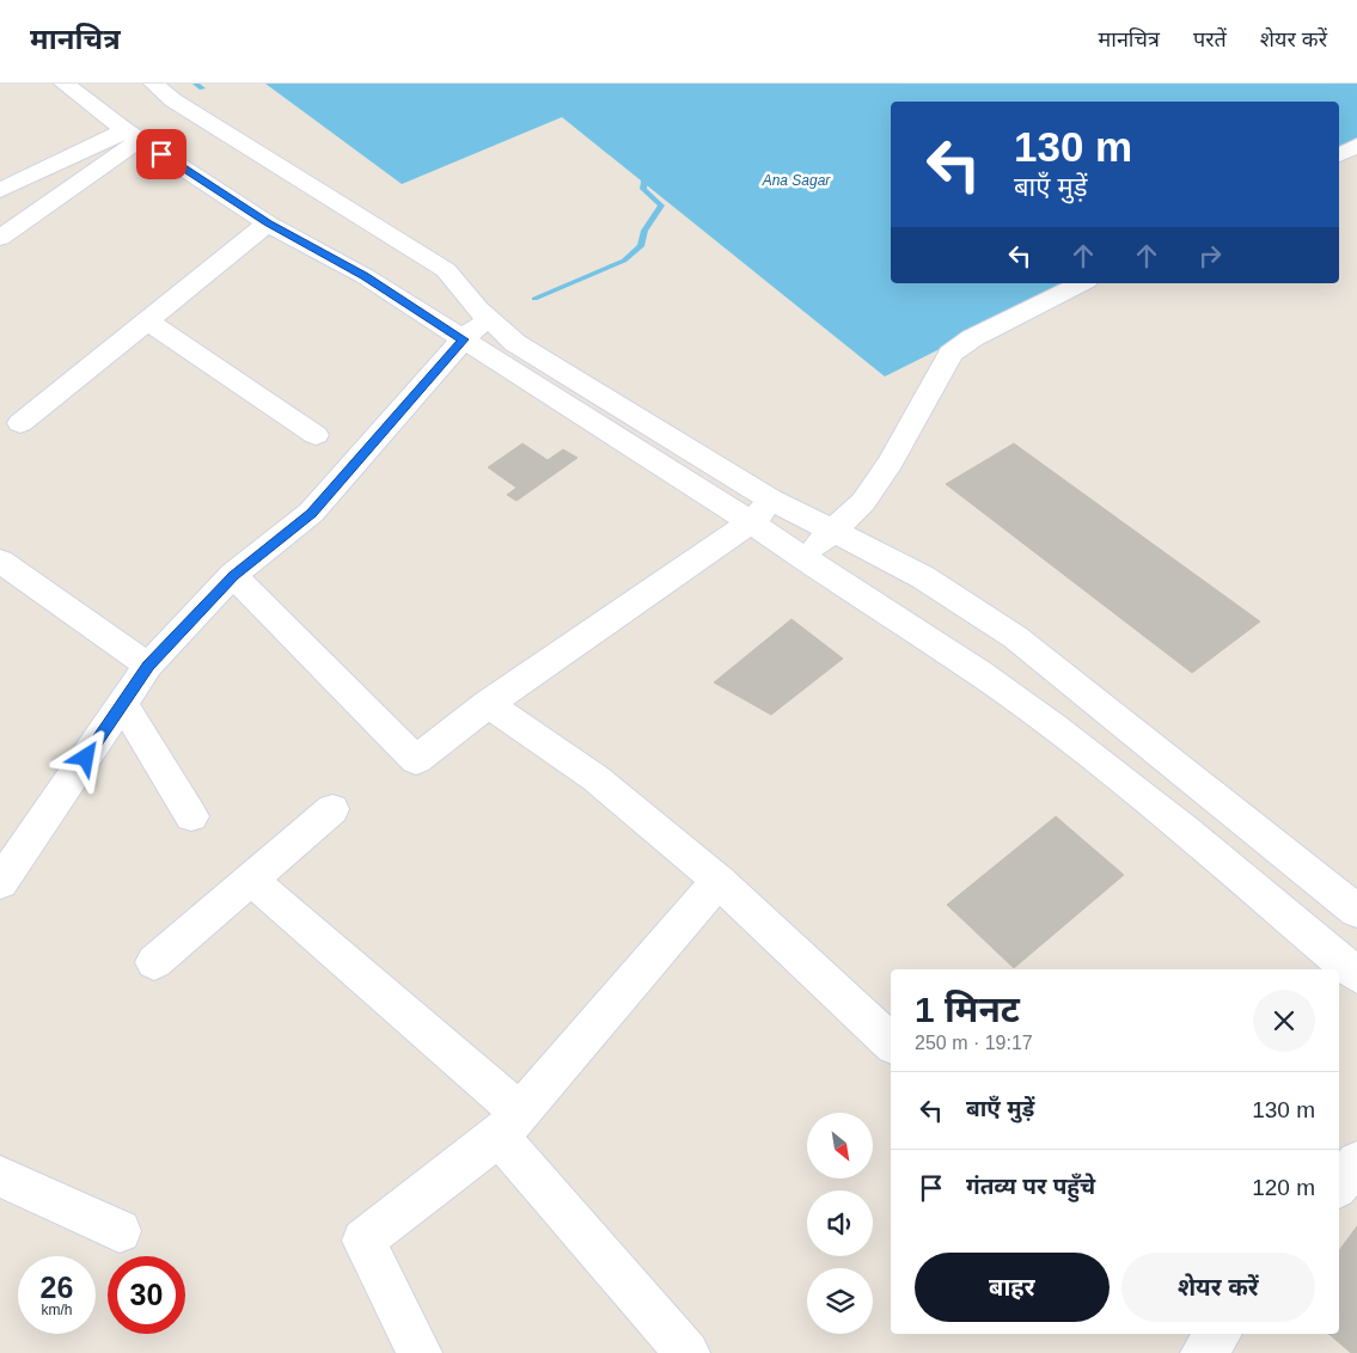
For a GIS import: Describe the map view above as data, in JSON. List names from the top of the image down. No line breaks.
{"water":["Ana Sagar"],"north":"bottom right","page":{"header":"मानचित्र","nav":["मानचित्र","परतें","शेयर करें"],"turn":["130 m","बाएँ मुड़ें"],"heading":["1 मिनट","250 m · 19:17"],"list":[{"name":"बाएँ मुड़ें","value":"130 m"},{"name":"गंतव्य पर पहुँचे","value":"120 m"}],"buttons":["बाहर","शेयर करें"],"speed":"26 km/h","limit":"30"}}
